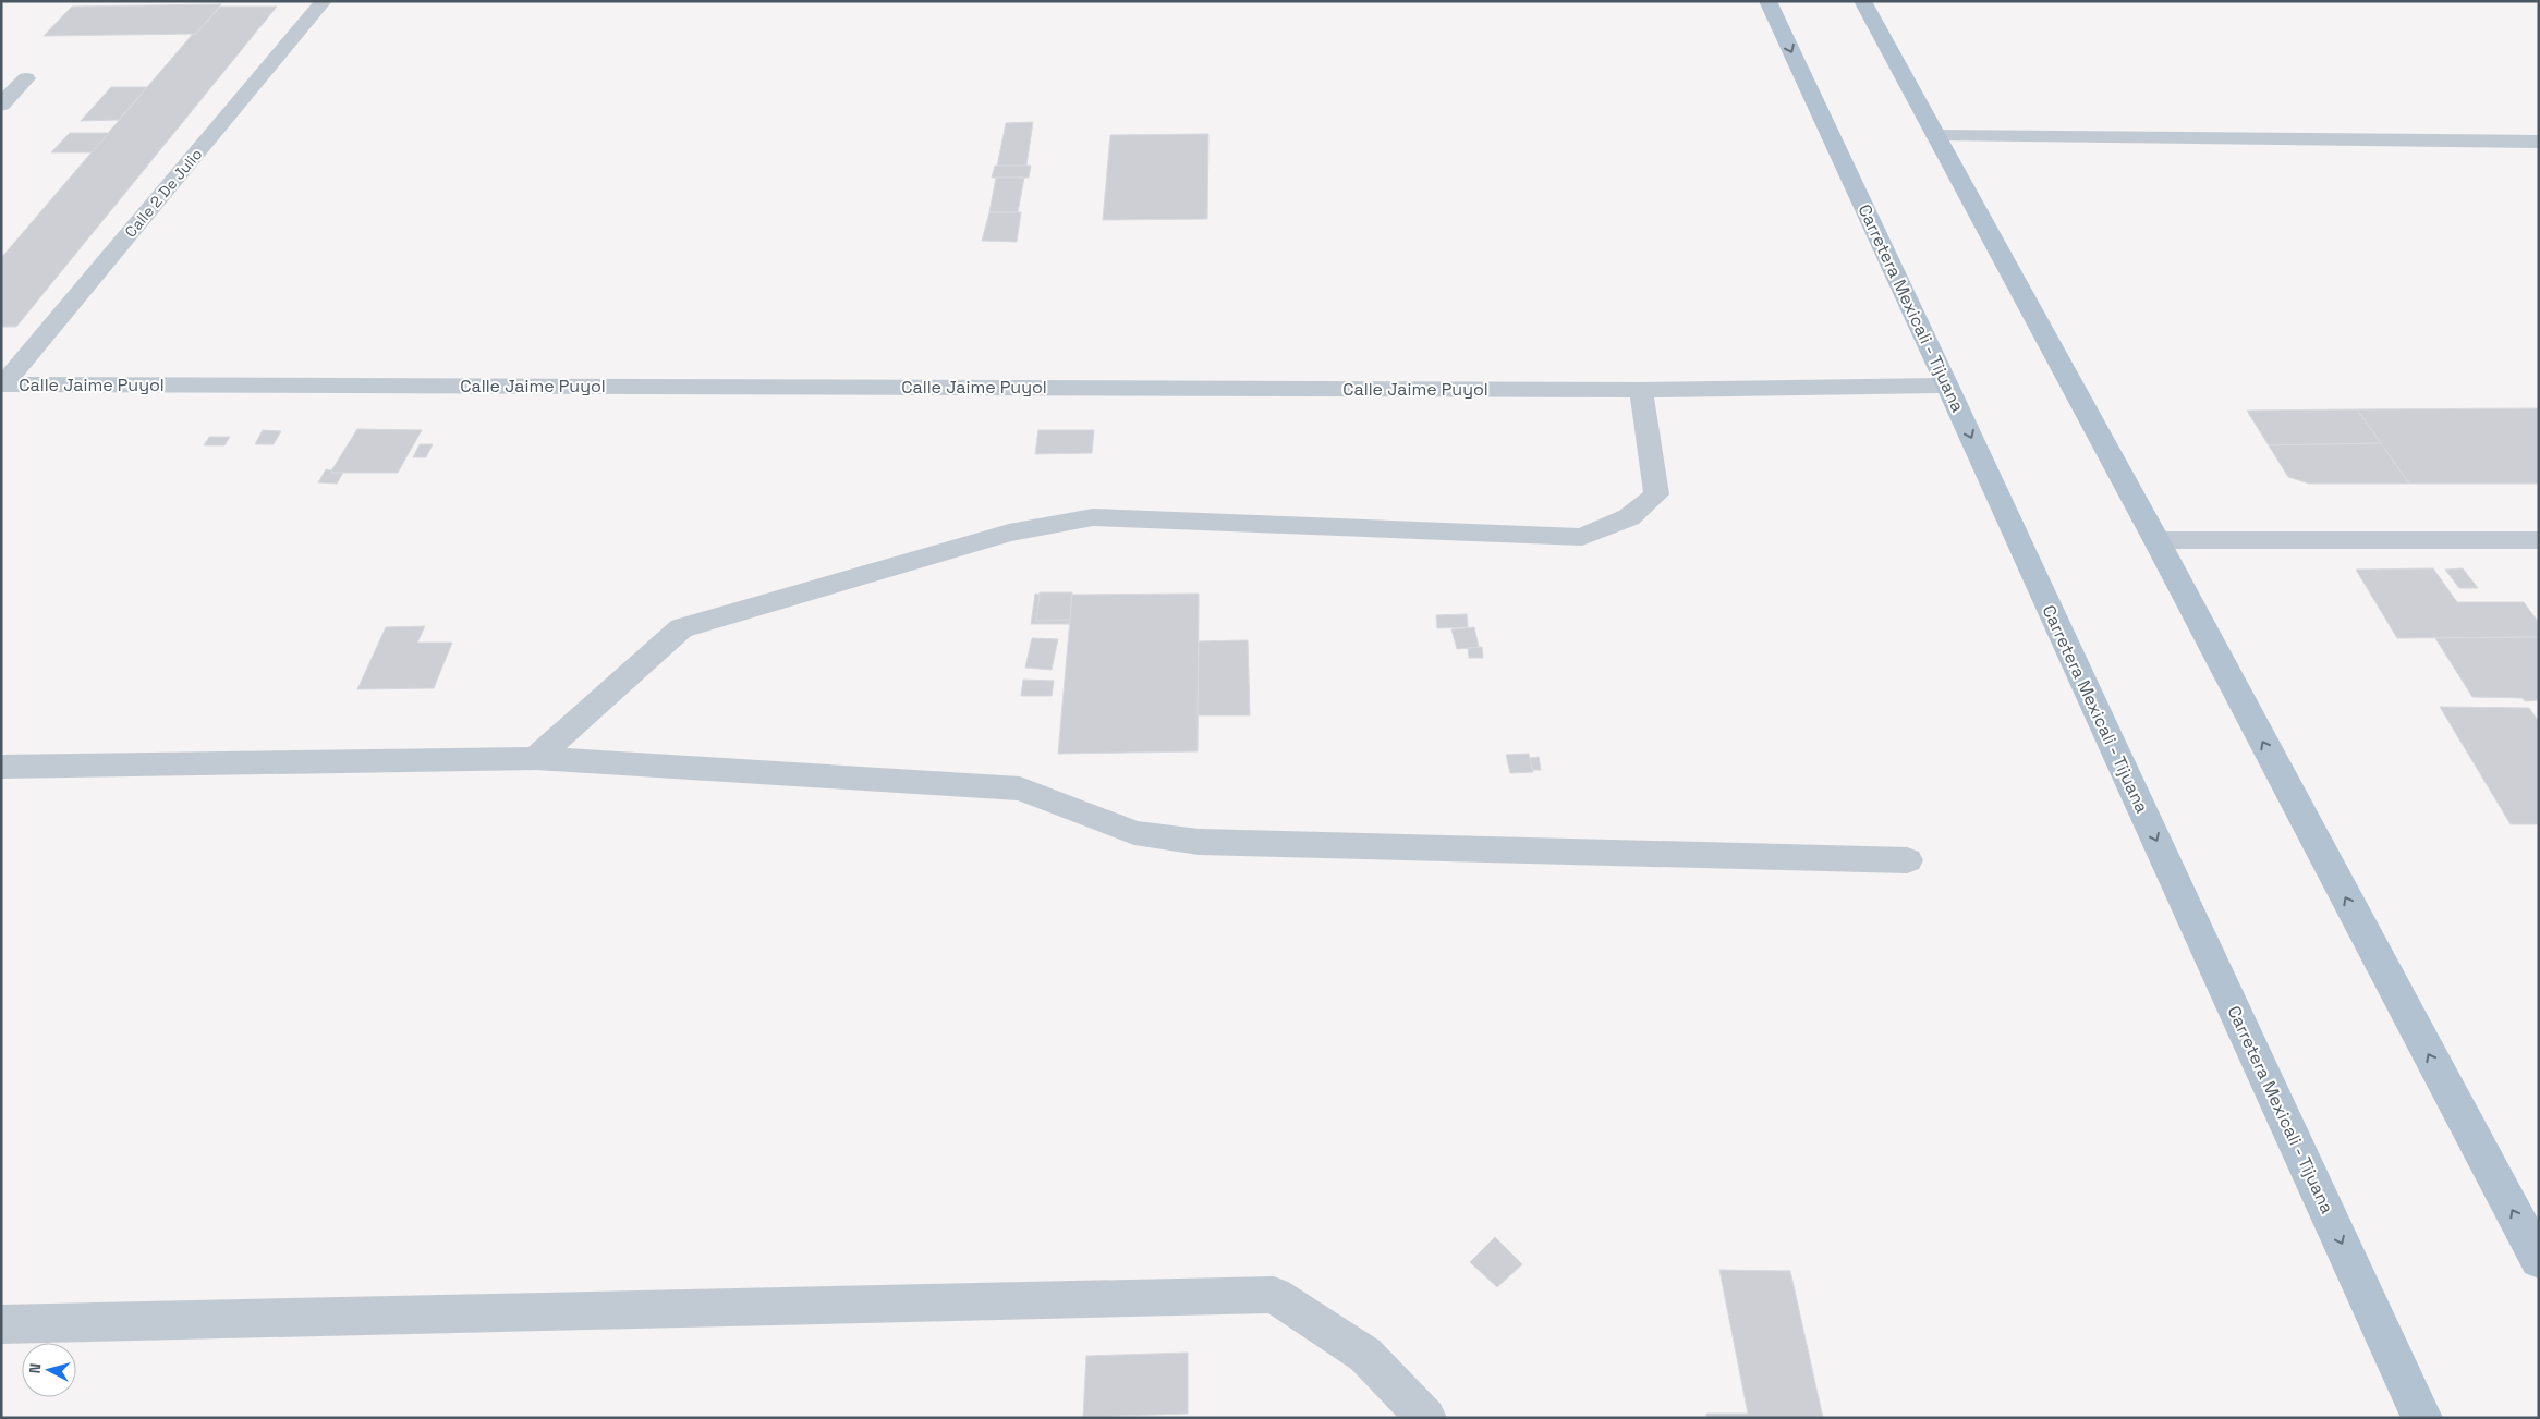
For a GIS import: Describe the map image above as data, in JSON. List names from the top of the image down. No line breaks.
{"streets":{"main road":["Carretera Mexicali - Tijuana"],"street":["Calle 2 De Julio","Calle Jaime Puyol"]},"crossings":[["Calle 2 De Julio","Calle Jaime Puyol"],["Carretera Mexicali - Tijuana","Calle Jaime Puyol"]],"north":"left"}
